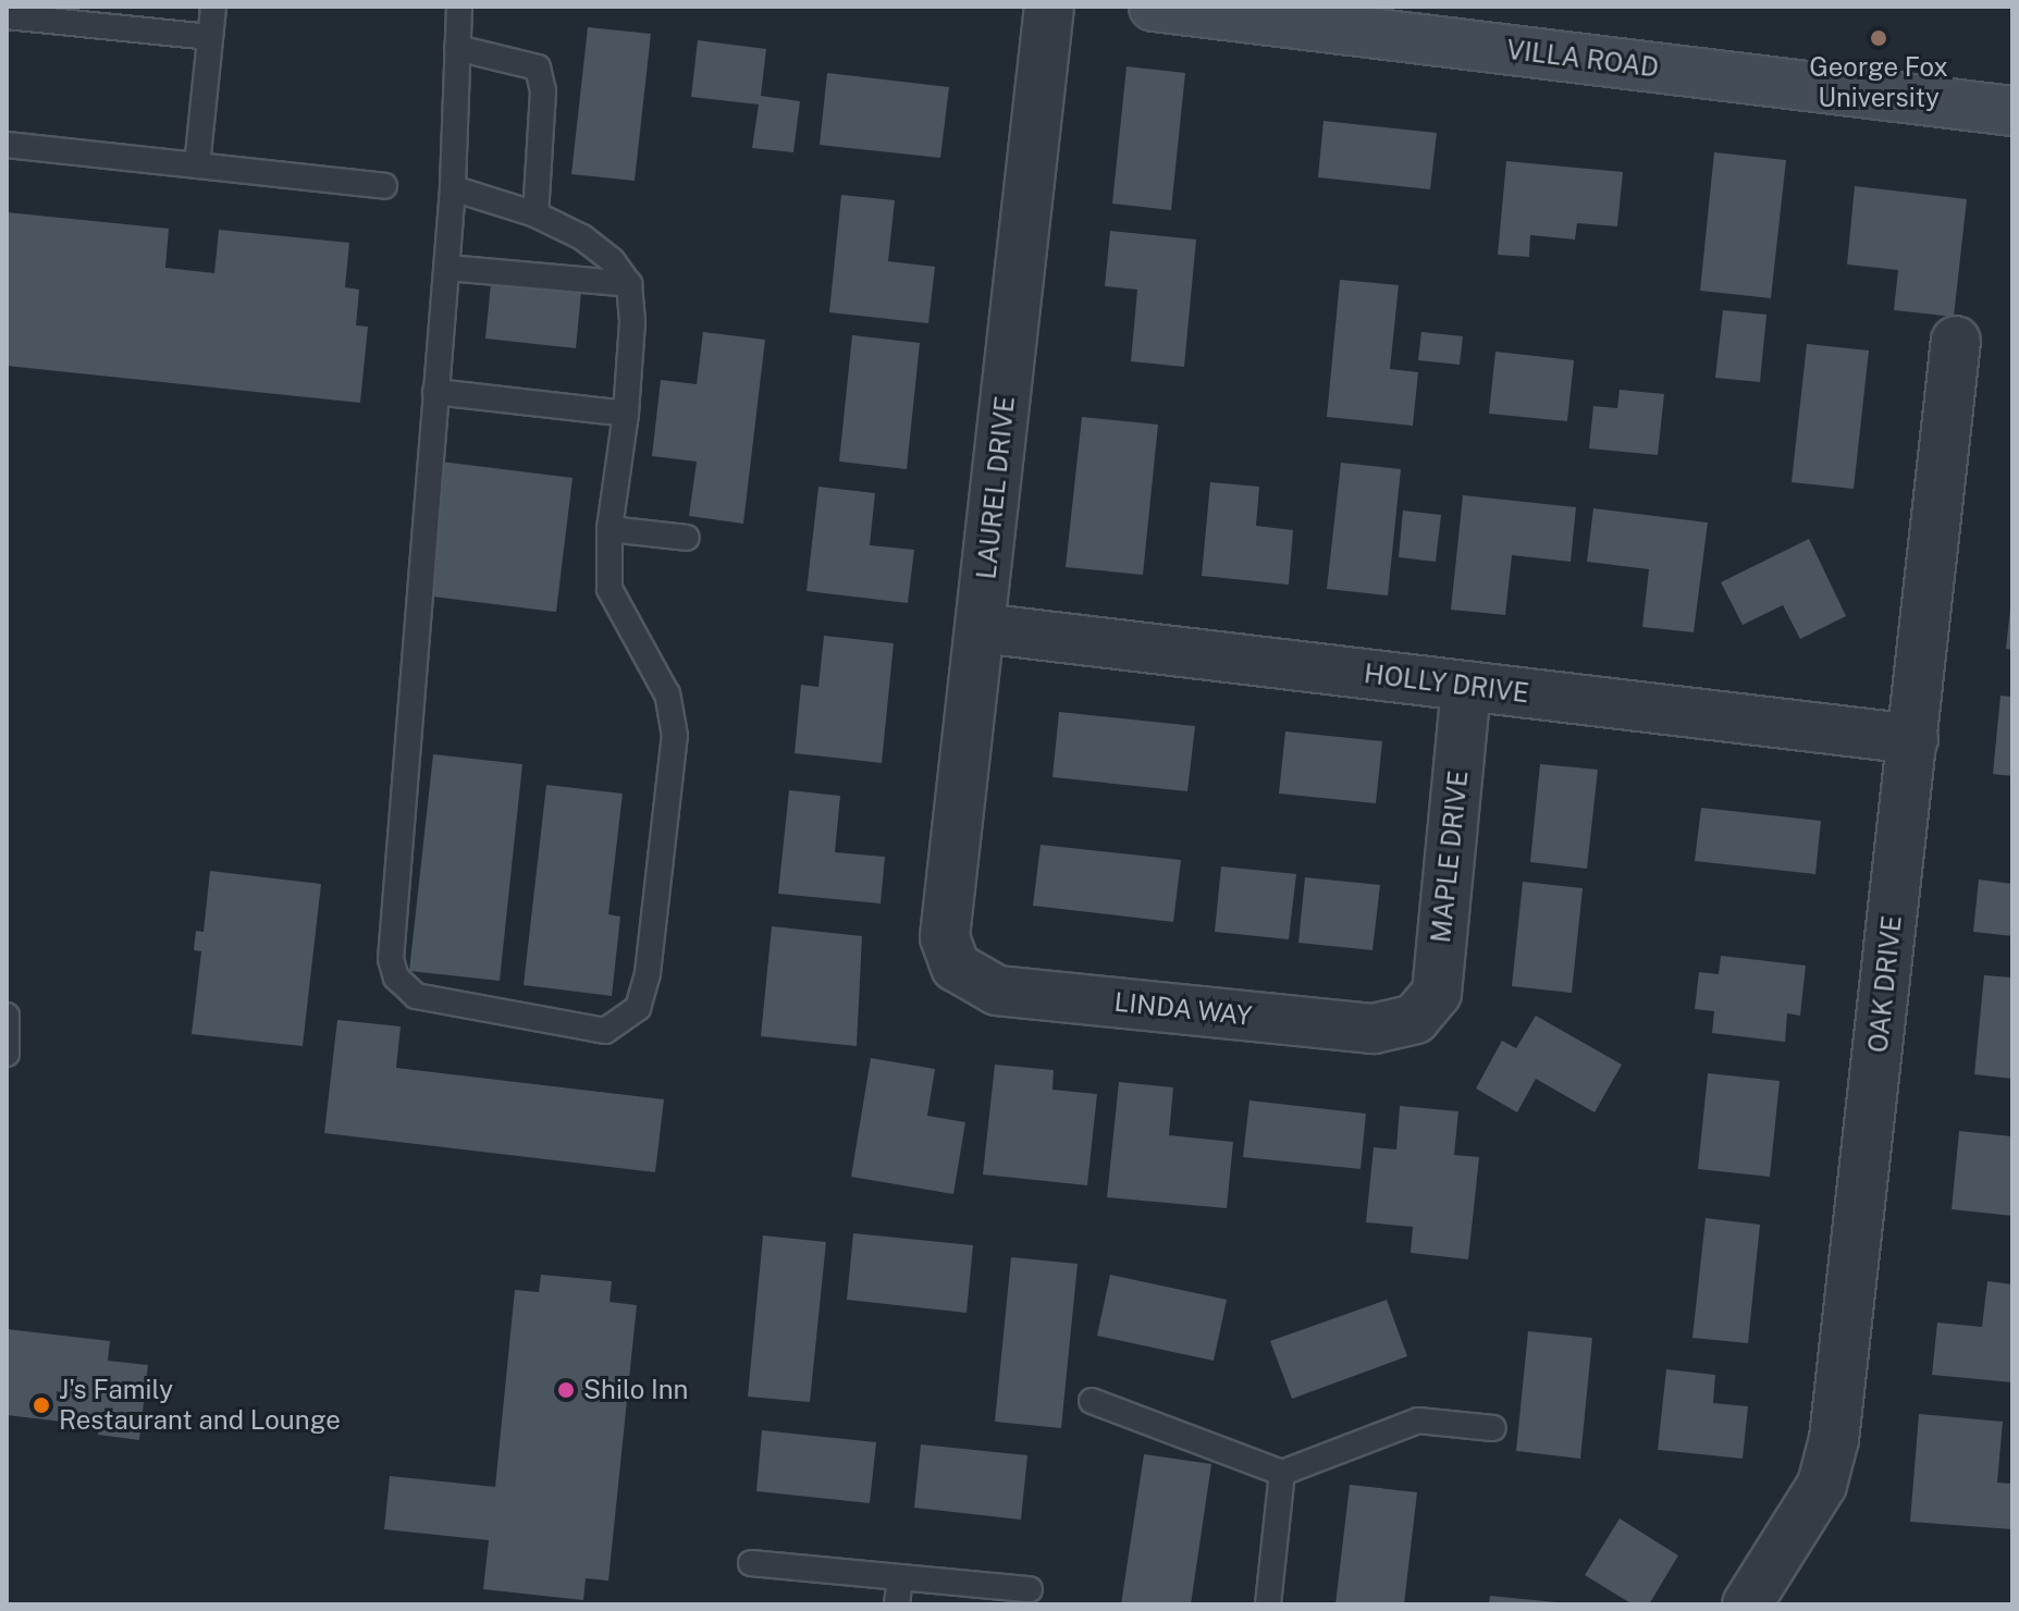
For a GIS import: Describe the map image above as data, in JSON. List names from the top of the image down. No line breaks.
{"streets":{"main road":["VILLA ROAD"],"street":["LAUREL DRIVE","HOLLY DRIVE","MAPLE DRIVE","OAK DRIVE","LINDA WAY"]},"crossings":[["LAUREL DRIVE","HOLLY DRIVE"],["LAUREL DRIVE","LINDA WAY"],["HOLLY DRIVE","MAPLE DRIVE"],["HOLLY DRIVE","OAK DRIVE"],["MAPLE DRIVE","LINDA WAY"]],"places":["George Fox University","Shilo Inn","J's Family Restaurant and Lounge"]}
